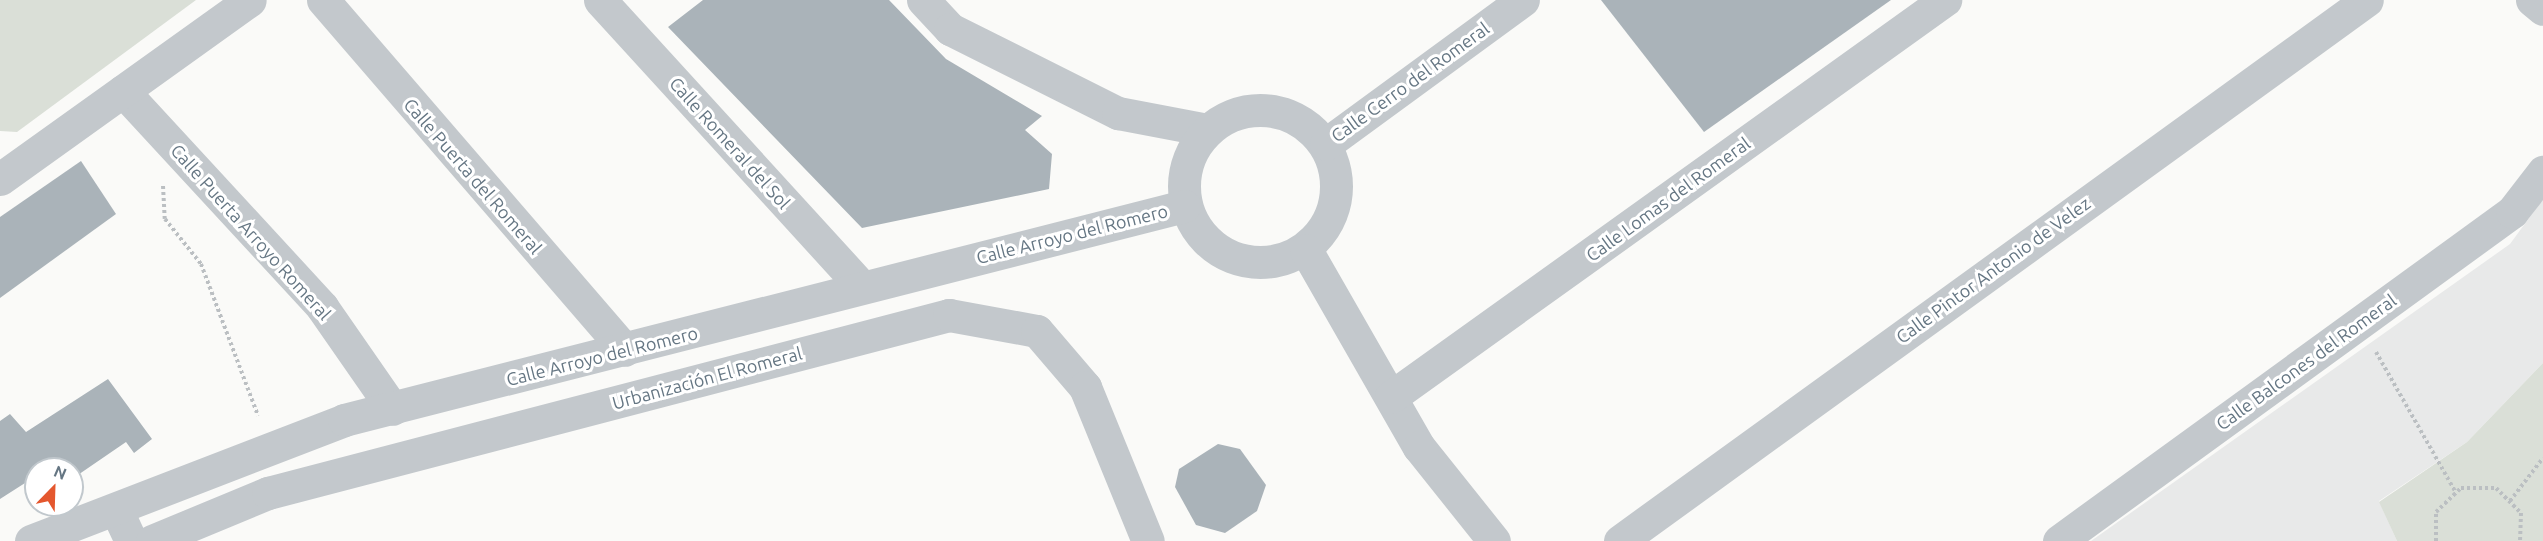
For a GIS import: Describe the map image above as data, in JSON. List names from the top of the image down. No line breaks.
{"streets":{"street":["Calle Cerro del Romeral","Calle Romeral del Sol","Calle Puerta del Romeral","Calle Lomas del Romeral","Calle Puerta Arroyo Romeral","Calle Arroyo del Romero","Calle Pintor Antonio de Velez","Calle Balcones del Romeral","Urbanización El Romeral"]},"crossings":[["Calle Cerro del Romeral","Calle Arroyo del Romero"],["Calle Romeral del Sol","Calle Arroyo del Romero"],["Calle Puerta del Romeral","Calle Arroyo del Romero"],["Calle Puerta Arroyo Romeral","Calle Arroyo del Romero"]],"north":"top right"}
